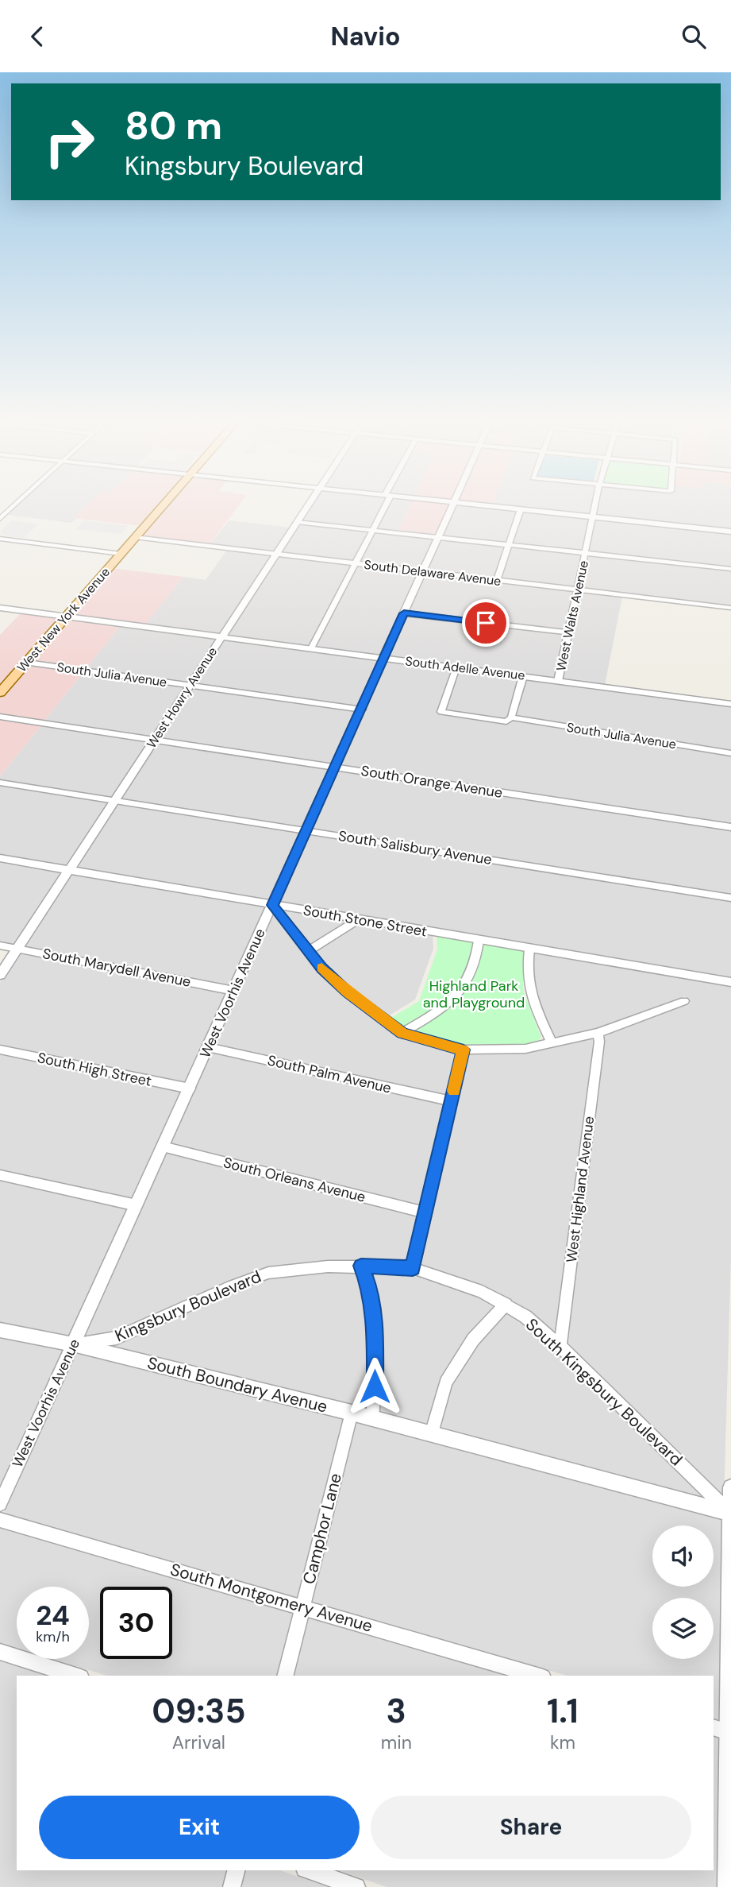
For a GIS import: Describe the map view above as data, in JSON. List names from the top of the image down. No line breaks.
{"streets":{"main road":["West New York Avenue"],"street":["South Delaware Avenue","West Walts Avenue","South Adelle Avenue","South Julia Avenue","West Howry Avenue","South Orange Avenue","South Salisbury Avenue","South Stone Street","South Marydell Avenue","West Voorhis Avenue","South High Street","South Palm Avenue","South Orleans Avenue","West Highland Avenue","Kingsbury Boulevard","South Boundary Avenue","South Kingsbury Boulevard","Camphor Lane","South Montgomery Avenue"]},"crossings":[["South Delaware Avenue","West Walts Avenue"],["South Delaware Avenue","West New York Avenue"],["South Delaware Avenue","West Howry Avenue"],["South Delaware Avenue","West Voorhis Avenue"],["West Walts Avenue","South Adelle Avenue"],["West New York Avenue","South Adelle Avenue"],["West New York Avenue","South Julia Avenue"],["South Adelle Avenue","South Julia Avenue"],["South Adelle Avenue","West Howry Avenue"],["South Adelle Avenue","West Voorhis Avenue"],["South Julia Avenue","West Howry Avenue"],["South Julia Avenue","West Voorhis Avenue"],["West Howry Avenue","South Orange Avenue"],["West Howry Avenue","South Salisbury Avenue"],["West Howry Avenue","South Stone Street"],["West Howry Avenue","South Marydell Avenue"],["South Orange Avenue","West Voorhis Avenue"],["South Salisbury Avenue","West Voorhis Avenue"],["South Stone Street","West Voorhis Avenue"],["South Marydell Avenue","West Voorhis Avenue"],["West Voorhis Avenue","South High Street"],["West Voorhis Avenue","South Palm Avenue"],["West Voorhis Avenue","South Orleans Avenue"],["West Voorhis Avenue","Kingsbury Boulevard"],["West Voorhis Avenue","South Boundary Avenue"],["West Highland Avenue","South Kingsbury Boulevard"],["Kingsbury Boulevard","South Boundary Avenue"],["Kingsbury Boulevard","South Kingsbury Boulevard"],["South Boundary Avenue","South Kingsbury Boulevard"],["South Boundary Avenue","Camphor Lane"],["Camphor Lane","South Montgomery Avenue"]],"parks":["Highland Park and Playground"],"page":{"header":"Navio","turn":["80 m","Kingsbury Boulevard"],"speed":"24 km/h","limit":"30","eta":["09:35","Arrival","3","min","1.1","km"],"buttons":["Exit","Share"]}}
